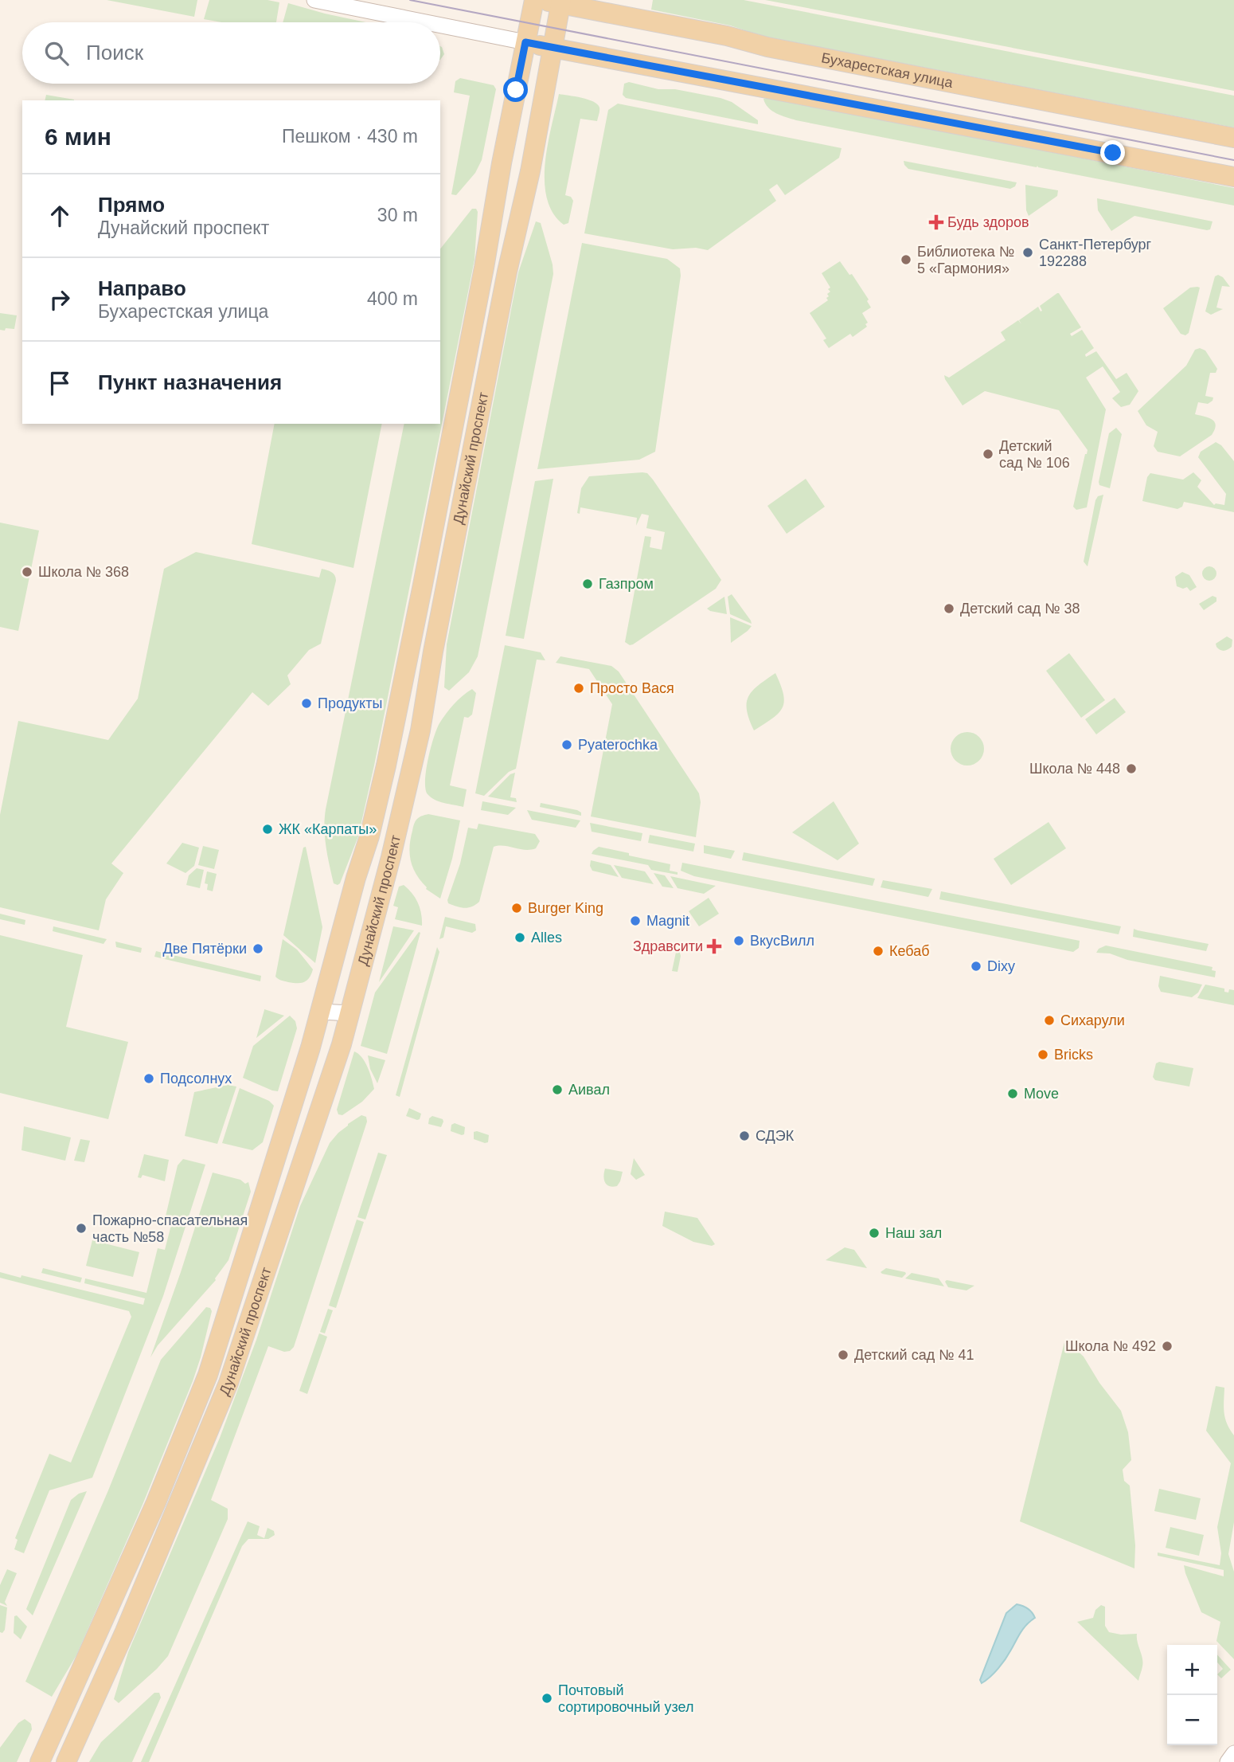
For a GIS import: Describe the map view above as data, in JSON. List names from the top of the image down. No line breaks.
{"streets":{"main road":["Бухарестская улица","Дунайский проспект"]},"crossings":[["Бухарестская улица","Дунайский проспект"]],"places":{"health":["Будь здоров","Здравсити"],"other":["Санкт-Петербург 192288","Библиотека № 5 «Гармония»","Детский сад № 106","Школа № 368","Газпром","Детский сад № 38","Просто Вася","Продукты","Pyaterochka","Школа № 448","ЖК «Карпаты»","Burger King","Magnit","Alles","ВкусВилл","Две Пятёрки","Кебаб","Dixy","Сихарули","Bricks","Подсолнух","Аивал","Move","СДЭК","Пожарно-спасательная часть №58","Наш зал","Школа № 492","Детский сад № 41","Почтовый сортировочный узел"]},"page":{"search":"Поиск","heading":["6 мин","Пешком · 430 m"],"list":[["Прямо","Дунайский проспект","30 m"],["Направо","Бухарестская улица","400 m"],"Пункт назначения"],"map_buttons":["+","−"]}}
